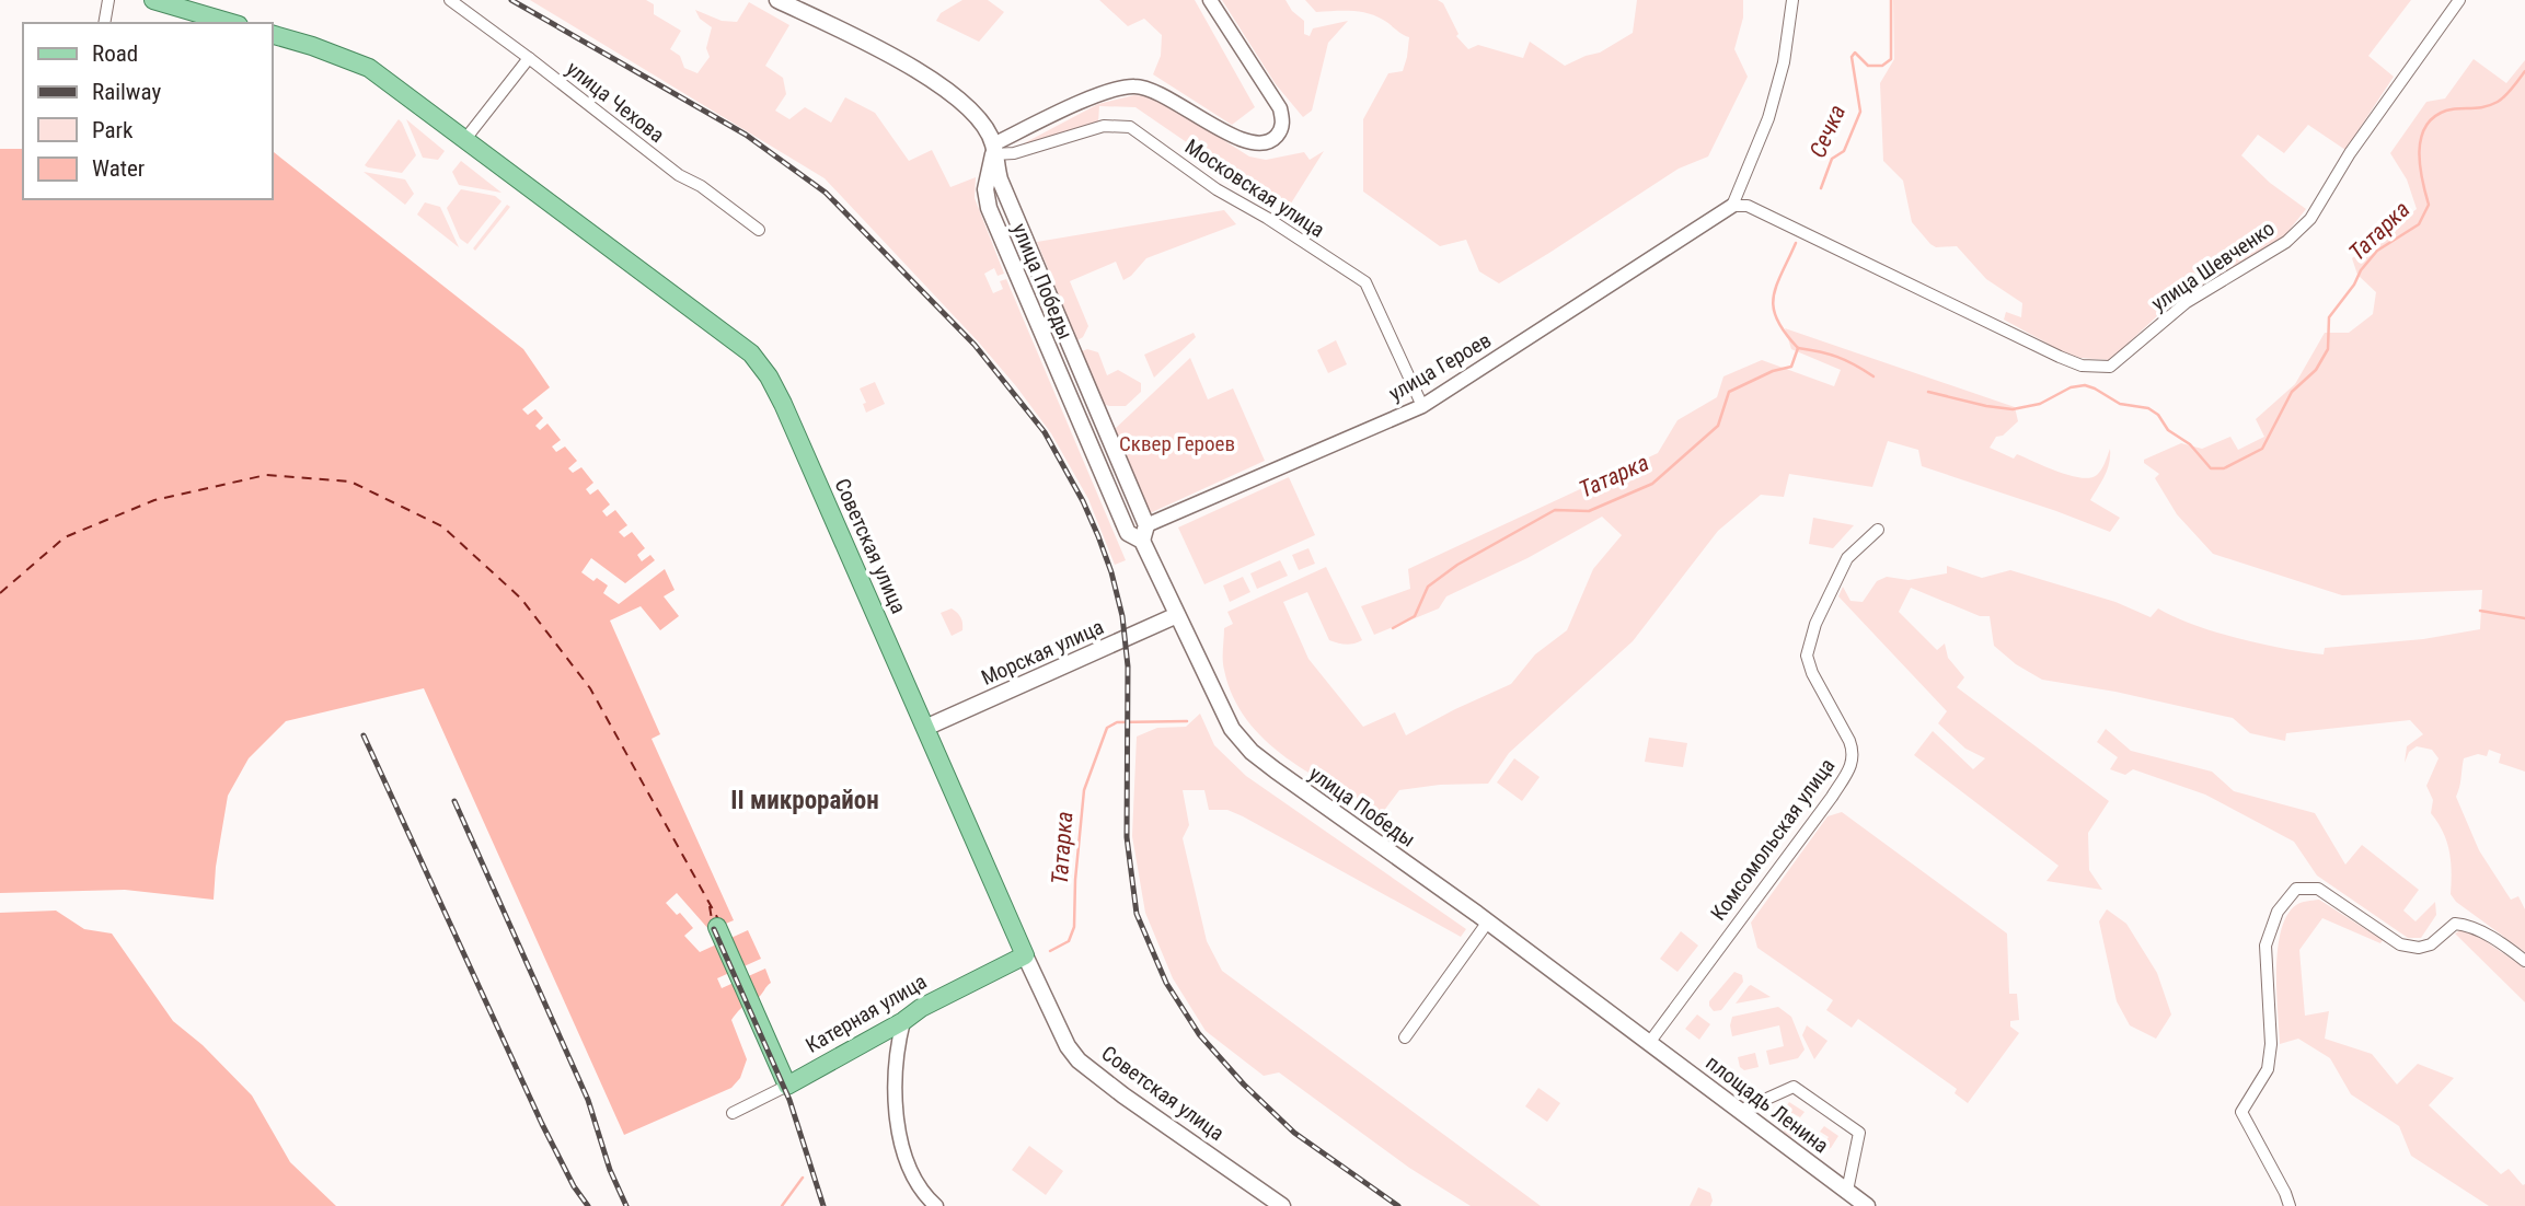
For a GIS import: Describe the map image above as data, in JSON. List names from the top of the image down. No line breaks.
{"streets":{"main road":["улица Победы","Советская улица","Морская улица","Катерная улица","площадь Ленина"],"street":["улица Чехова","Московская улица","улица Шевченко","улица Героев","Комсомольская улица"]},"crossings":[["Московская улица","улица Победы"],["Московская улица","улица Героев"],["улица Шевченко","улица Героев"],["улица Победы","улица Героев"],["улица Победы","Морская улица"],["улица Победы","Комсомольская улица"],["улица Победы","площадь Ленина"],["Советская улица","Морская улица"],["Советская улица","Катерная улица"],["Комсомольская улица","площадь Ленина"]],"districts":["II микрорайон"],"water":["Сечка","Татарка"],"parks":["Сквер Героев"],"legend":["Road","Railway","Park","Water"]}
